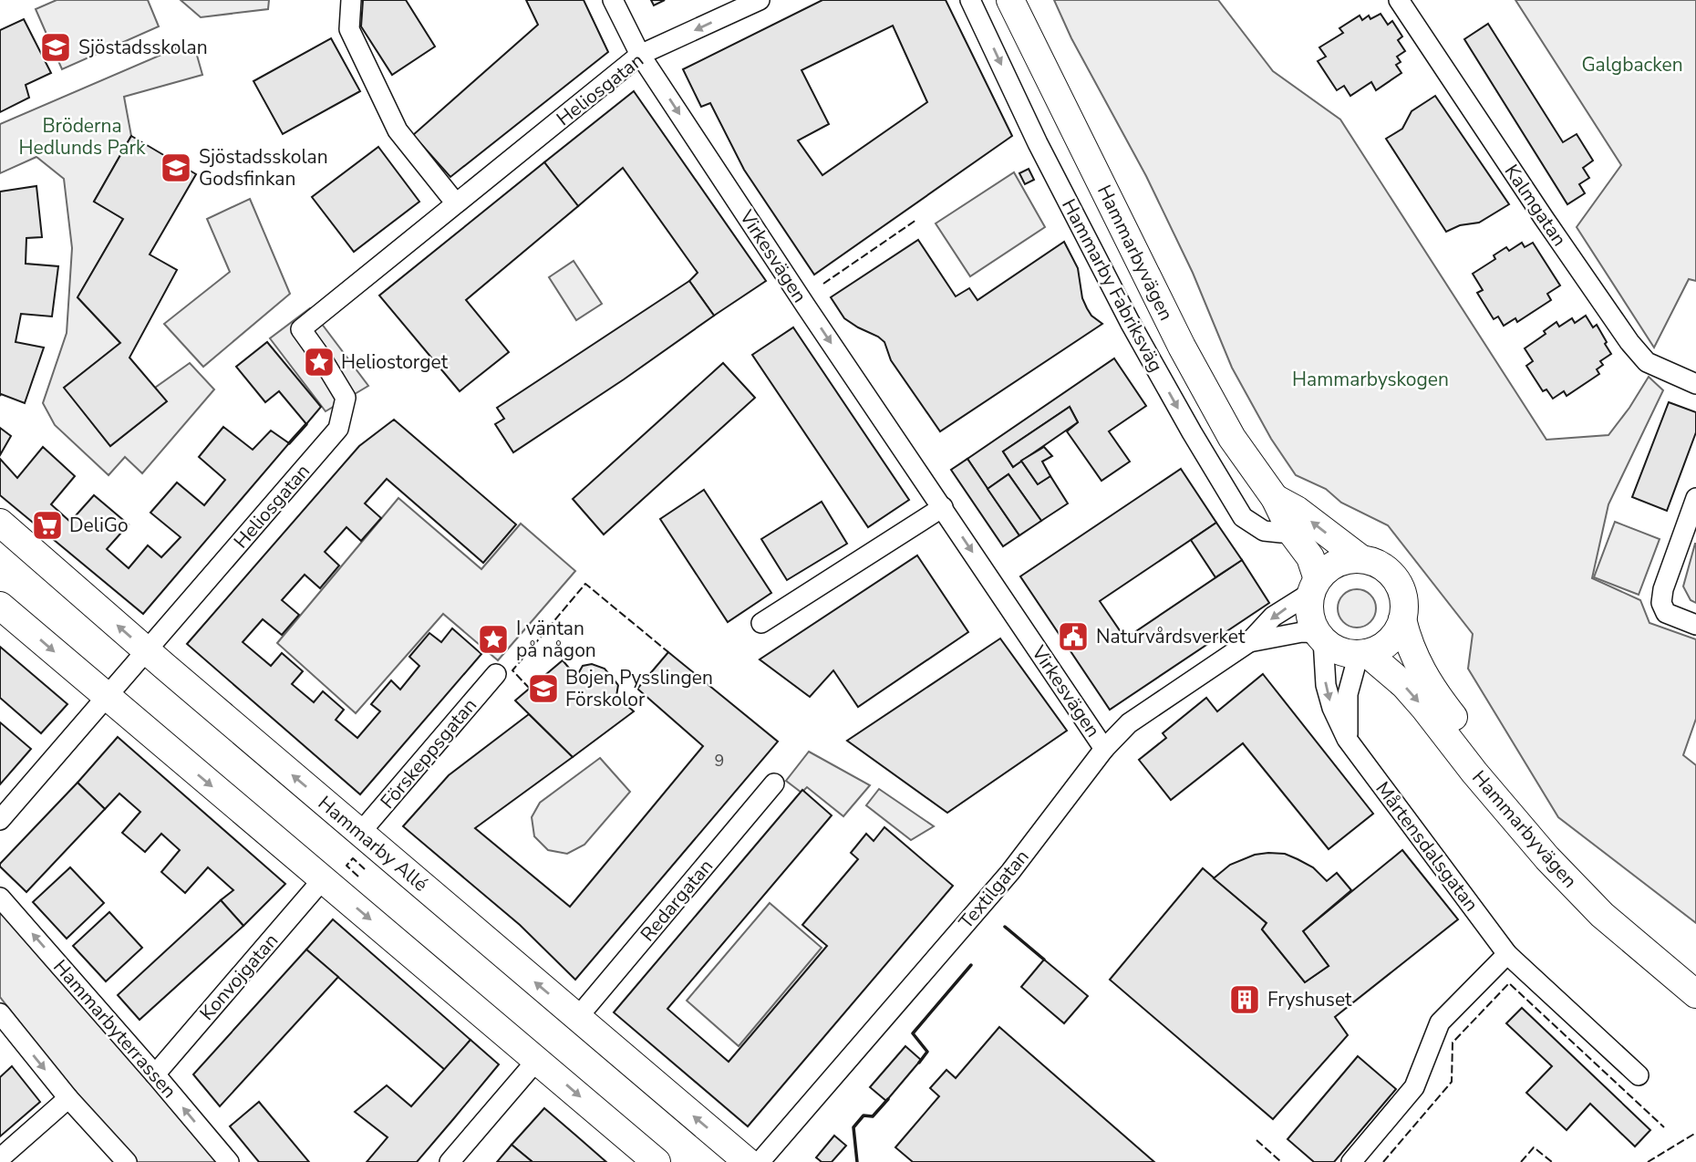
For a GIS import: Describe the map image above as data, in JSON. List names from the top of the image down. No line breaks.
{"streets":{"main road":["Hammarbyvägen","Hammarby Allé"],"street":["Heliosgatan","Kalmgatan","Virkesvägen","Hammarby Fabriksväg","Förskeppsgatan","Mårtensdalsgatan","Textilgatan","Redargatan","Konvojgatan","Hammarbyterrassen"]},"crossings":[["Heliosgatan","Virkesvägen"],["Heliosgatan","Hammarby Allé"],["Hammarbyvägen","Hammarby Fabriksväg"],["Hammarbyvägen","Mårtensdalsgatan"],["Hammarbyvägen","Textilgatan"],["Virkesvägen","Textilgatan"],["Förskeppsgatan","Hammarby Allé"],["Hammarby Allé","Redargatan"],["Mårtensdalsgatan","Textilgatan"],["Konvojgatan","Hammarbyterrassen"]],"one_way":["Virkesvägen","Hammarby Fabriksväg"],"parks":["Galgbacken","Bröderna Hedlunds Park","Hammarbyskogen"],"places":{"school or university":["Sjöstadsskolan","Sjöstadsskolan Godsfinkan","Bojen Pysslingen Förskolor"],"place":["Heliostorget","I väntan på någon"],"supermarket":["DeliGo"],"public building":["Naturvårdsverket"],"building":["Fryshuset"]},"house_numbers":["9"]}
